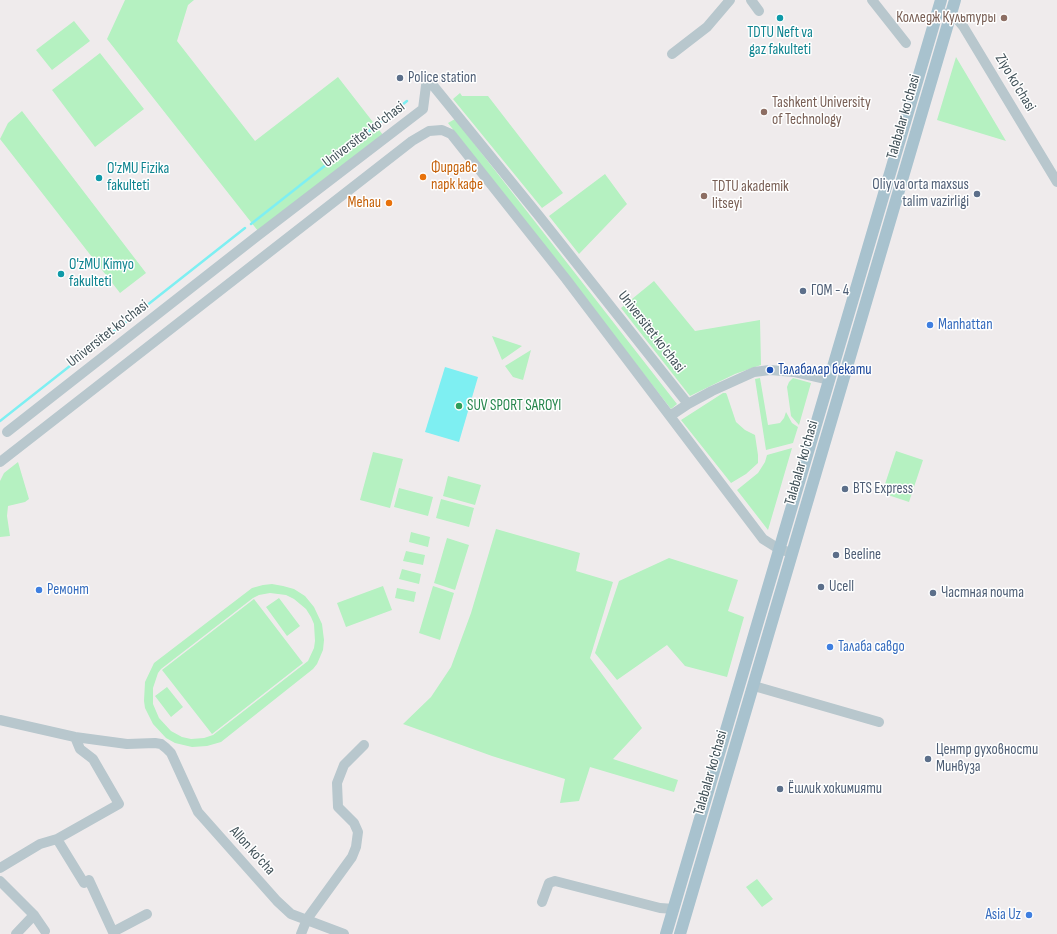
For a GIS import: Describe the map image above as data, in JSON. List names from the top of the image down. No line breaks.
{"streets":{"main road":["Talabalar ko'chasi"],"street":["Ziyo ko'chasi","Universitet ko'chasi","Allon ko'cha"]},"crossings":[["Ziyo ko'chasi","Talabalar ko'chasi"]],"places":["TDTU Neft va gaz fakulteti","Колледж Культуры","Police station","Tashkent University of Technology","Фирдавс парк кафе","O'zMU Fizika fakulteti","Oliy va orta maxsus talim vazirligi","TDTU akademik litseyi","Mehau","O'zMU Kimyo fakulteti","ГОМ - 4","Manhattan","Талабалар бекати","SUV SPORT SAROYI","BTS Express","Beeline","Ucell","Ремонт","Частная почта","Талаба савдо","Центр духовности Минвуза","Ёшлик хокимияти","Asia Uz"]}
